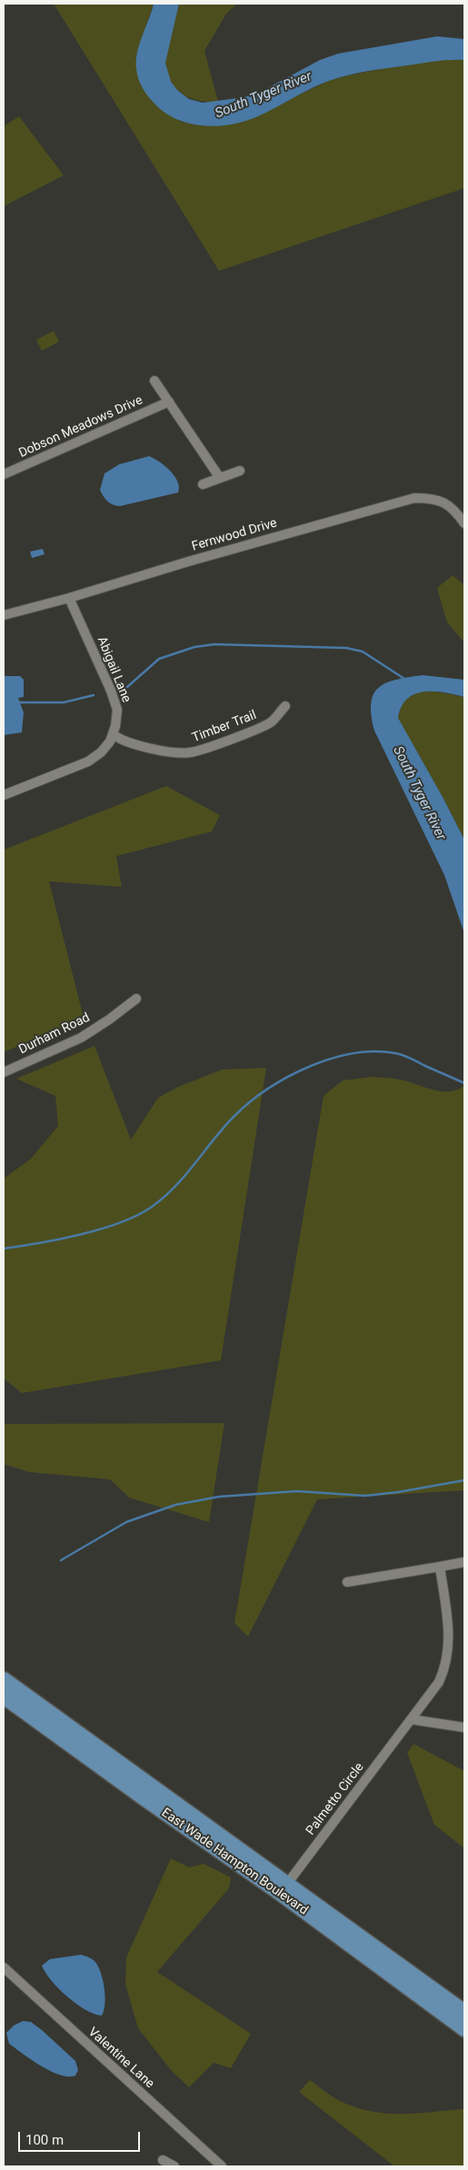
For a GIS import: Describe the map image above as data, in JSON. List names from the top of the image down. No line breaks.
{"streets":{"main road":["East Wade Hampton Boulevard"],"street":["Dobson Meadows Drive","Fernwood Drive","Abigail Lane","Timber Trail","Durham Road","Palmetto Circle","Valentine Lane"]},"crossings":[["Fernwood Drive","Abigail Lane"],["Abigail Lane","Timber Trail"],["Palmetto Circle","East Wade Hampton Boulevard"]],"water":["South Tyger River"],"scale_bar":"100 m"}
